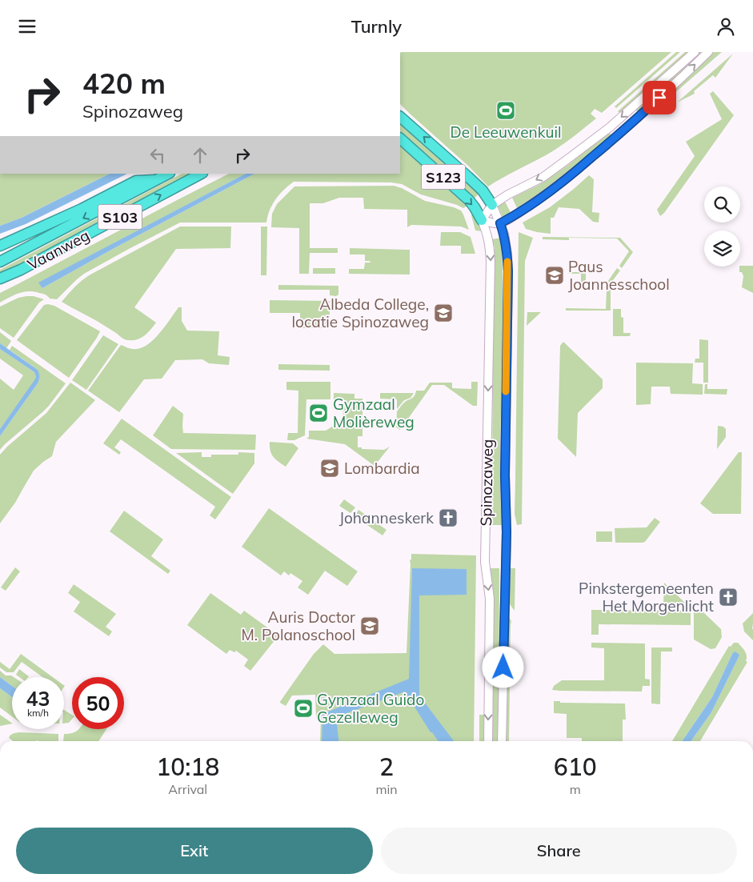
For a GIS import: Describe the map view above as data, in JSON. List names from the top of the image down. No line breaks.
{"streets":{"highway":["S123","S103","Vaanweg"],"main road":["Spinozaweg"]},"crossings":[["S123","Spinozaweg"],["S103","Vaanweg"]],"places":{"sports":["De Leeuwenkuil","Gymzaal Molièreweg","Gymzaal Guido Gezelleweg"],"school or university":["Paus Joannesschool","Albeda College, locatie Spinozaweg","Lombardia","Auris Doctor M. Polanoschool"],"church":["Johanneskerk","Pinkstergemeenten Het Morgenlicht"]},"page":{"header":"Turnly","turn":["420 m","Spinozaweg"],"speed":"43 km/h","limit":"50","eta":["10:18","Arrival","2","min","610","m"],"buttons":["Exit","Share"]}}
